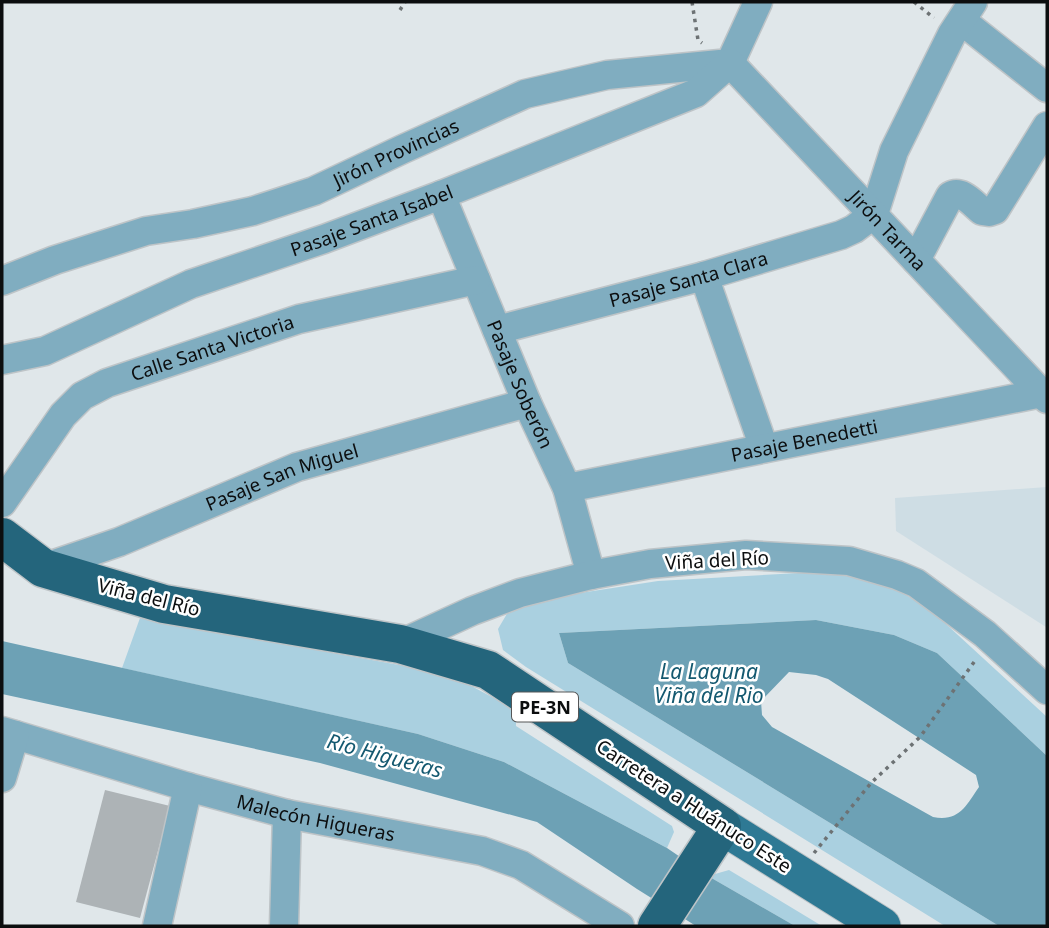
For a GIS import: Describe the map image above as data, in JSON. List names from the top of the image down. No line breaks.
{"streets":{"highway":["Viña del Río","PE-3N","Carretera a Huánuco Este"],"street":["Jirón Provincias","Pasaje Santa Isabel","Jirón Tarma","Pasaje Santa Clara","Calle Santa Victoria","Pasaje Soberón","Pasaje Benedetti","Pasaje San Miguel","Malecón Higueras"]},"crossings":[["Jirón Provincias","Pasaje Santa Isabel"],["Jirón Provincias","Jirón Tarma"],["Pasaje Santa Isabel","Jirón Tarma"],["Pasaje Santa Isabel","Pasaje Soberón"],["Jirón Tarma","Pasaje Santa Clara"],["Jirón Tarma","Pasaje Benedetti"],["Pasaje Santa Clara","Pasaje Soberón"],["Calle Santa Victoria","Pasaje Soberón"],["Pasaje Soberón","Pasaje Benedetti"],["Pasaje Soberón","Pasaje San Miguel"],["Pasaje Soberón","Viña del Río"],["Pasaje San Miguel","Viña del Río"],["Viña del Río","Carretera a Huánuco Este"]],"water":["La Laguna Viña del Rio","Río Higueras"]}
